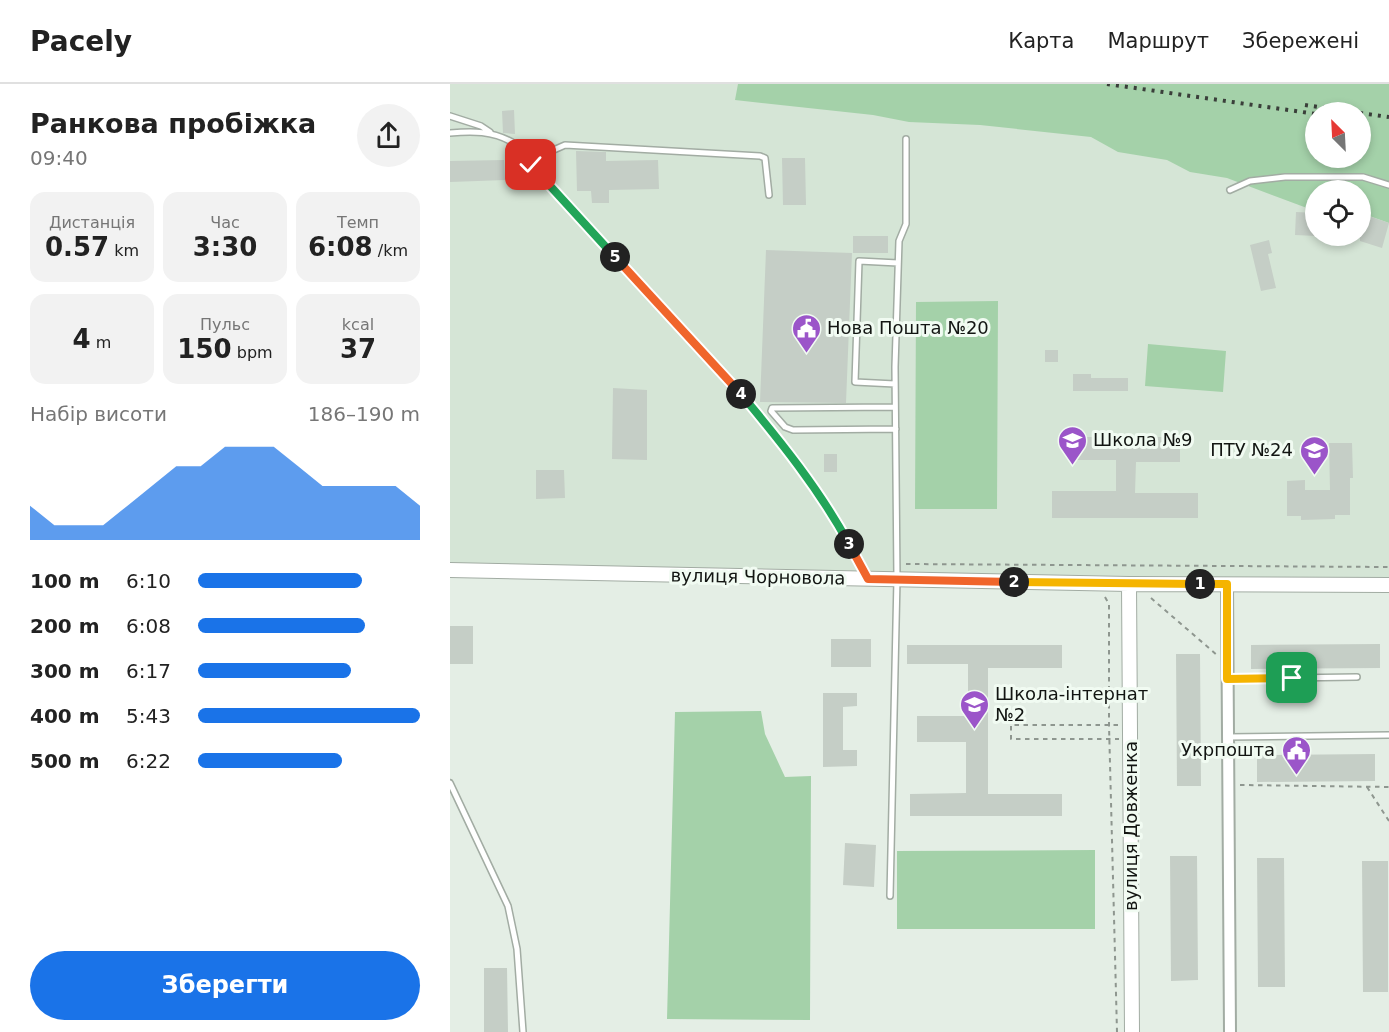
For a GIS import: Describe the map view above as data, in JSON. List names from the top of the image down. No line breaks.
{"streets":{"street":["вулиця Чорновола","вулиця Довженка"]},"crossings":[["вулиця Чорновола","вулиця Довженка"]],"places":{"public building":["Нова Пошта №20","Укрпошта"],"school or university":["Школа №9","ПТУ №24","Школа-інтернат №2"]},"north":"top left","page":{"header":"Pacely","nav":["Карта","Маршрут","Збережені"],"heading":["Ранкова пробіжка","09:40"],"stats":[["Дистанція","0.57 km"],["Час","3:30"],["Темп","6:08 /km"],["4 m"],["Пульс","150 bpm"],["kcal","37"]],"pins":["5","4","3","2","1"],"chart":["Набір висоти","186–190 m"],"list":[{"name":"100 m","note":"6:10"},{"name":"200 m","note":"6:08"},{"name":"300 m","note":"6:17"},{"name":"400 m","note":"5:43"},{"name":"500 m","note":"6:22"}],"buttons":"Зберегти"}}
